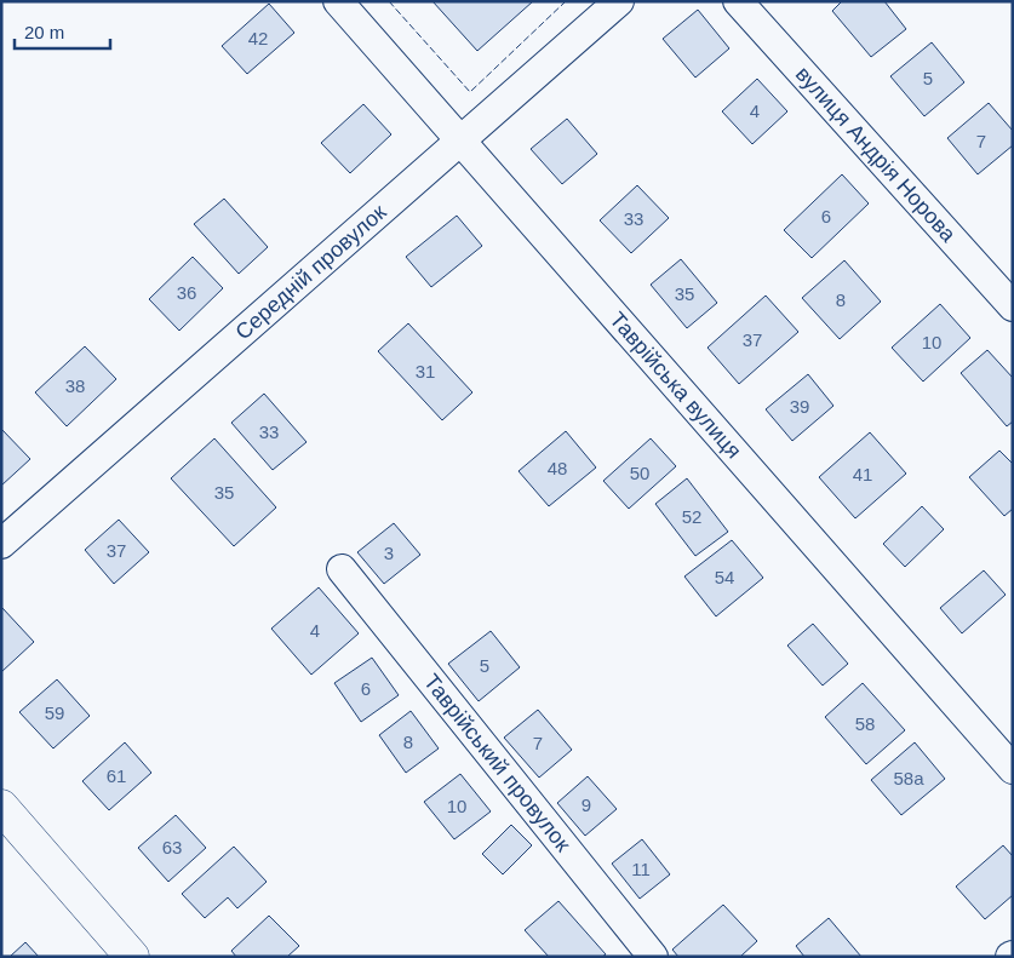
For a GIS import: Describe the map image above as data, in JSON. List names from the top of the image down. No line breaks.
{"streets":{"street":["вулиця Андрія Норова","Середній провулок","Таврійська вулиця","Таврійський провулок"]},"crossings":[["Середній провулок","Таврійська вулиця"]],"house_numbers":["42","5","4","7","6","33","36","35","8","37","10","31","38","39","33","48","50","41","35","52","37","3","54","4","5","6","59","58","8","7","61","58а","9","10","63","11"],"scale_bar":"20 m"}
